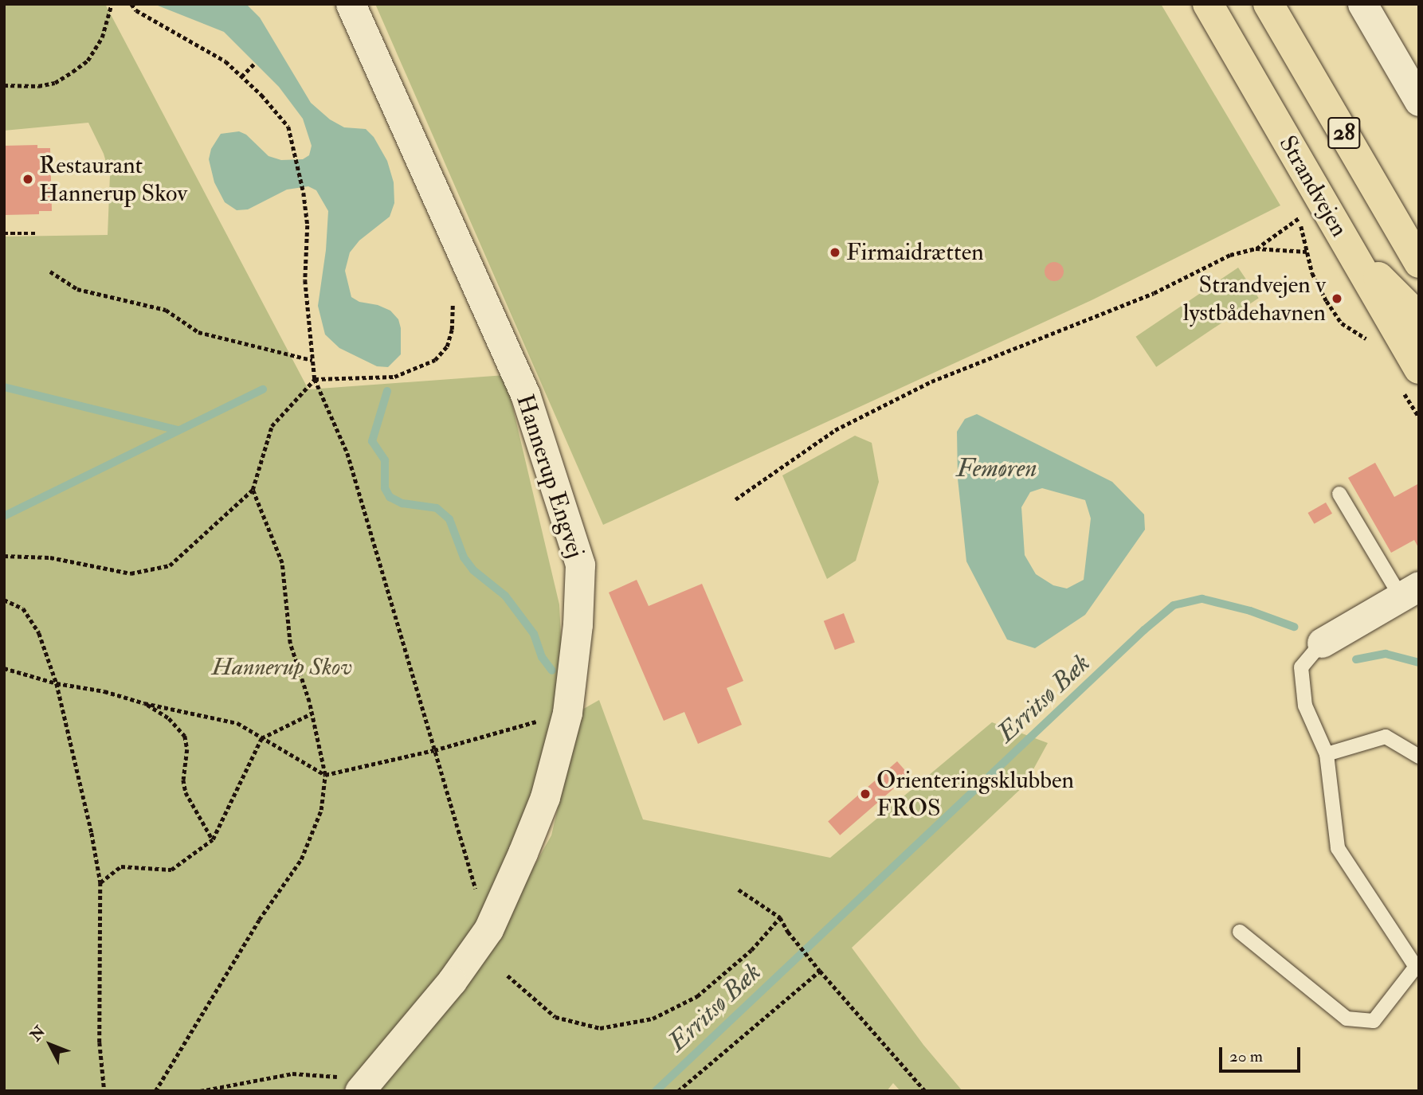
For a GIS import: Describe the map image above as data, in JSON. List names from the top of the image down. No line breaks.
{"streets":{"main road":["28","Strandvejen"],"street":["Hannerup Engvej"]},"water":["Femøren","Erritsø Bæk"],"parks":["Hannerup Skov"],"places":["Restaurant Hannerup Skov","Firmaidrætten","Strandvejen v lystbådehavnen","Orienteringsklubben FROS"],"scale_bar":"20 m","north":"top left"}
